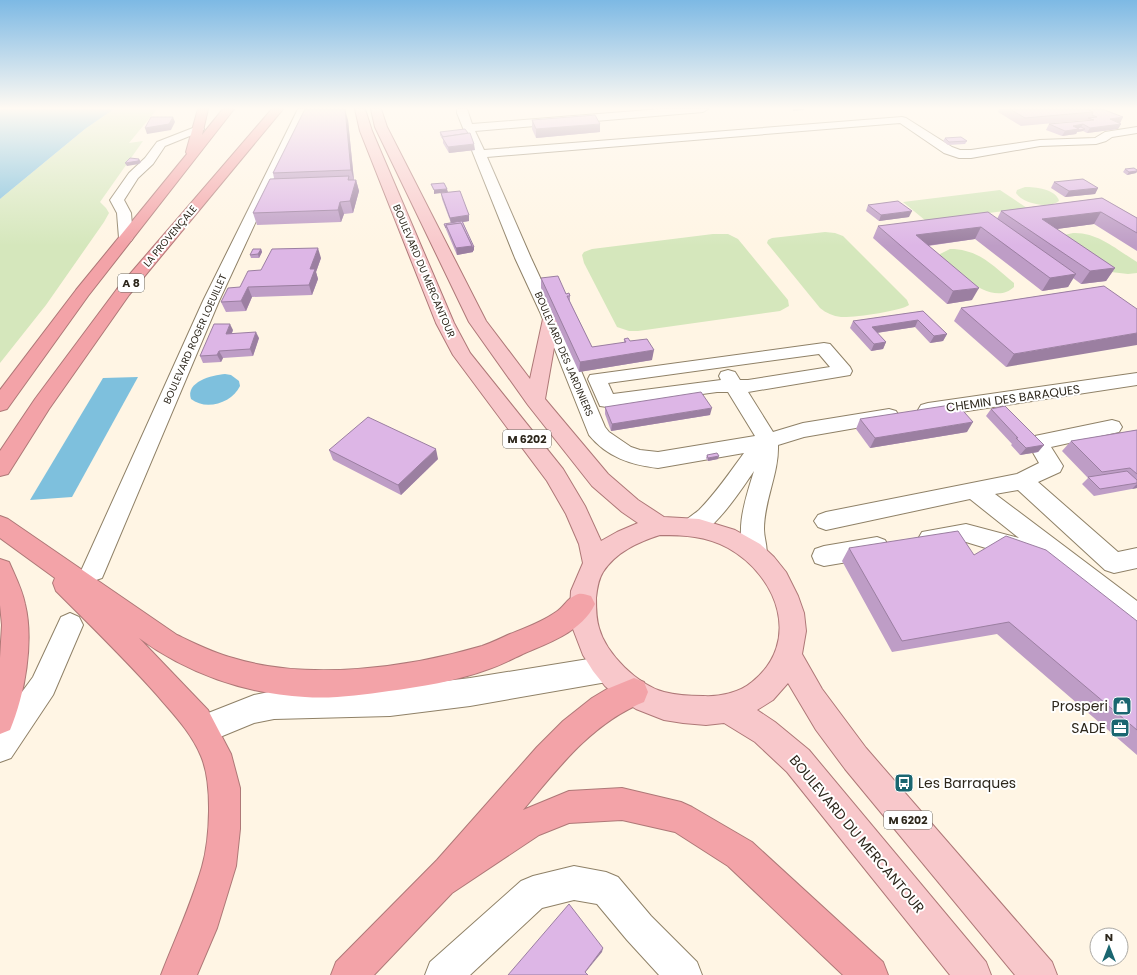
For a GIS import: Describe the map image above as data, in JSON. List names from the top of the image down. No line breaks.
{"streets":{"highway":["LA PROVENÇALE","A 8"],"main road":["BOULEVARD DU MERCANTOUR","M 6202"],"street":["BOULEVARD ROGER LOEUILLET","BOULEVARD DES JARDINIERS","CHEMIN DES BARAQUES"]},"crossings":[["BOULEVARD DES JARDINIERS","CHEMIN DES BARAQUES"]],"places":{"shop":["Prosperi"],"office":["SADE"],"bus stop":["Les Barraques"]},"north":"top"}
